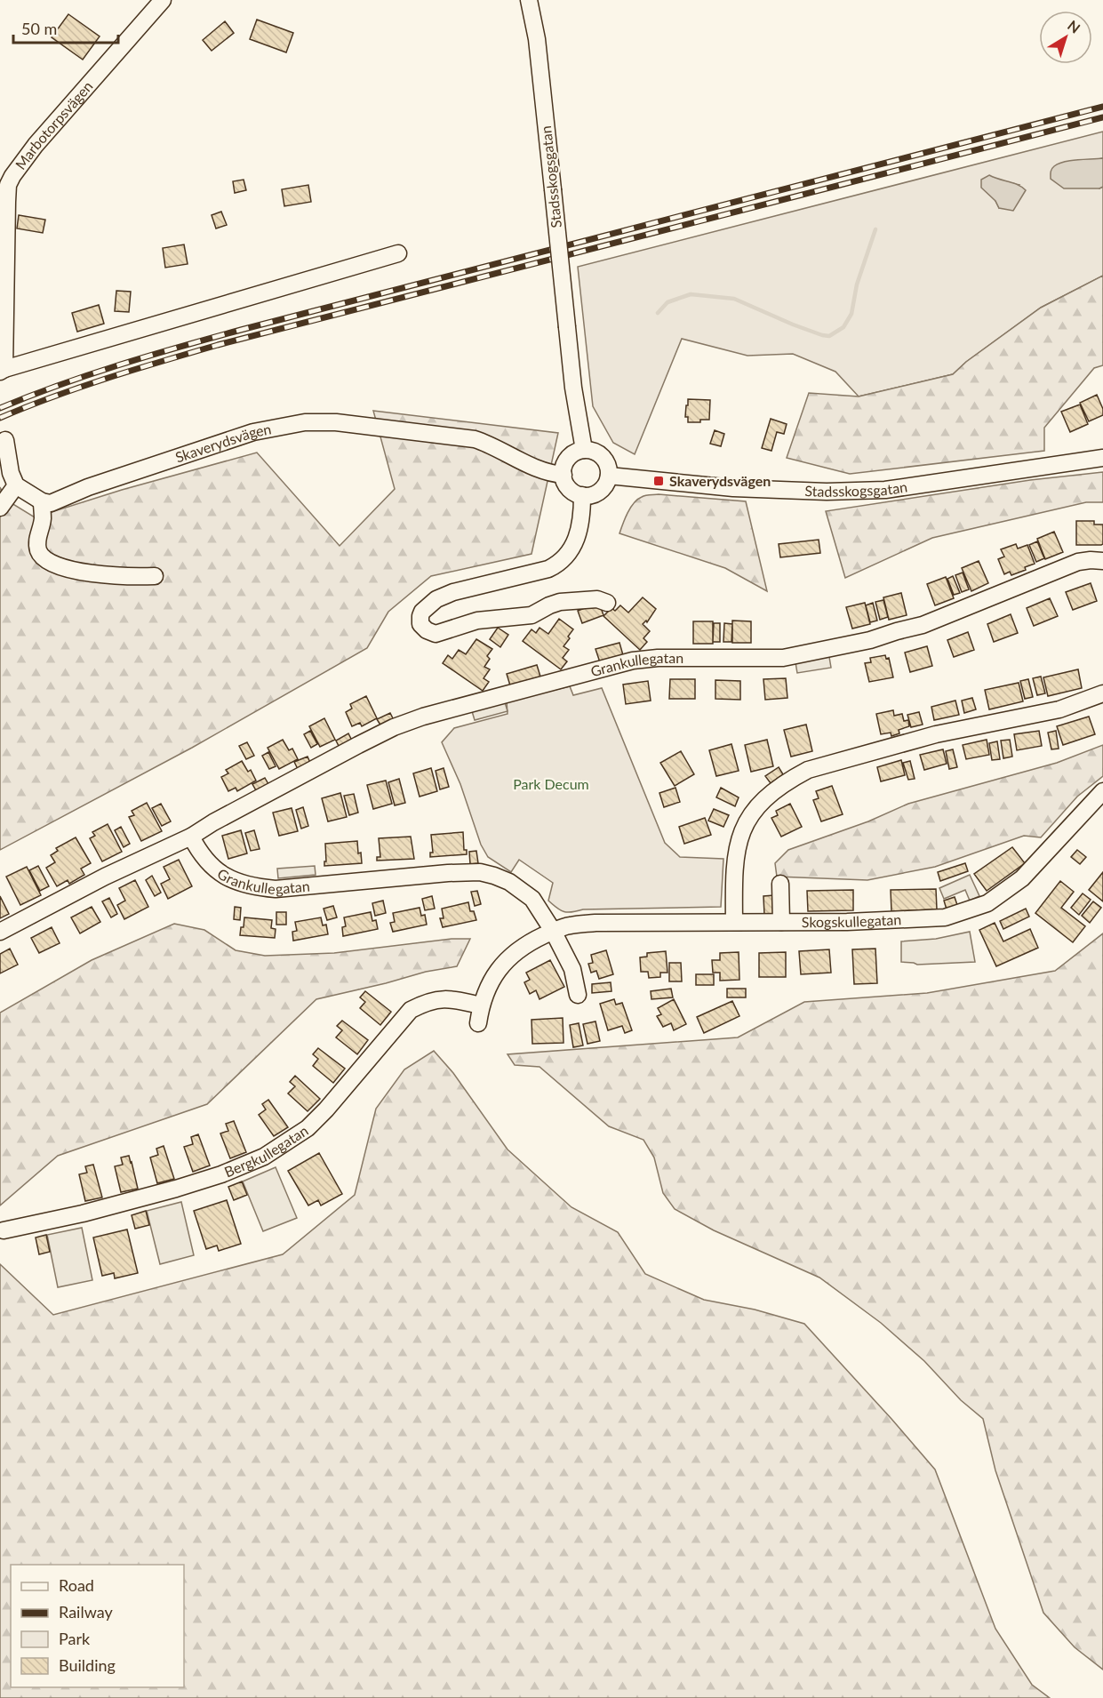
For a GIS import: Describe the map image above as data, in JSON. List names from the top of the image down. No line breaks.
{"streets":{"street":["Marbotorpsvägen","Stadsskogsgatan","Skaverydsvägen","Grankullegatan","Skogskullegatan","Bergkullegatan"]},"crossings":[["Stadsskogsgatan","Skaverydsvägen"],["Grankullegatan","Skogskullegatan"],["Skogskullegatan","Bergkullegatan"]],"parks":["Park Decum"],"places":{"transit":["Skaverydsvägen"]},"legend":["Road","Railway","Park","Building"],"scale_bar":"50 m","north":"top right"}
